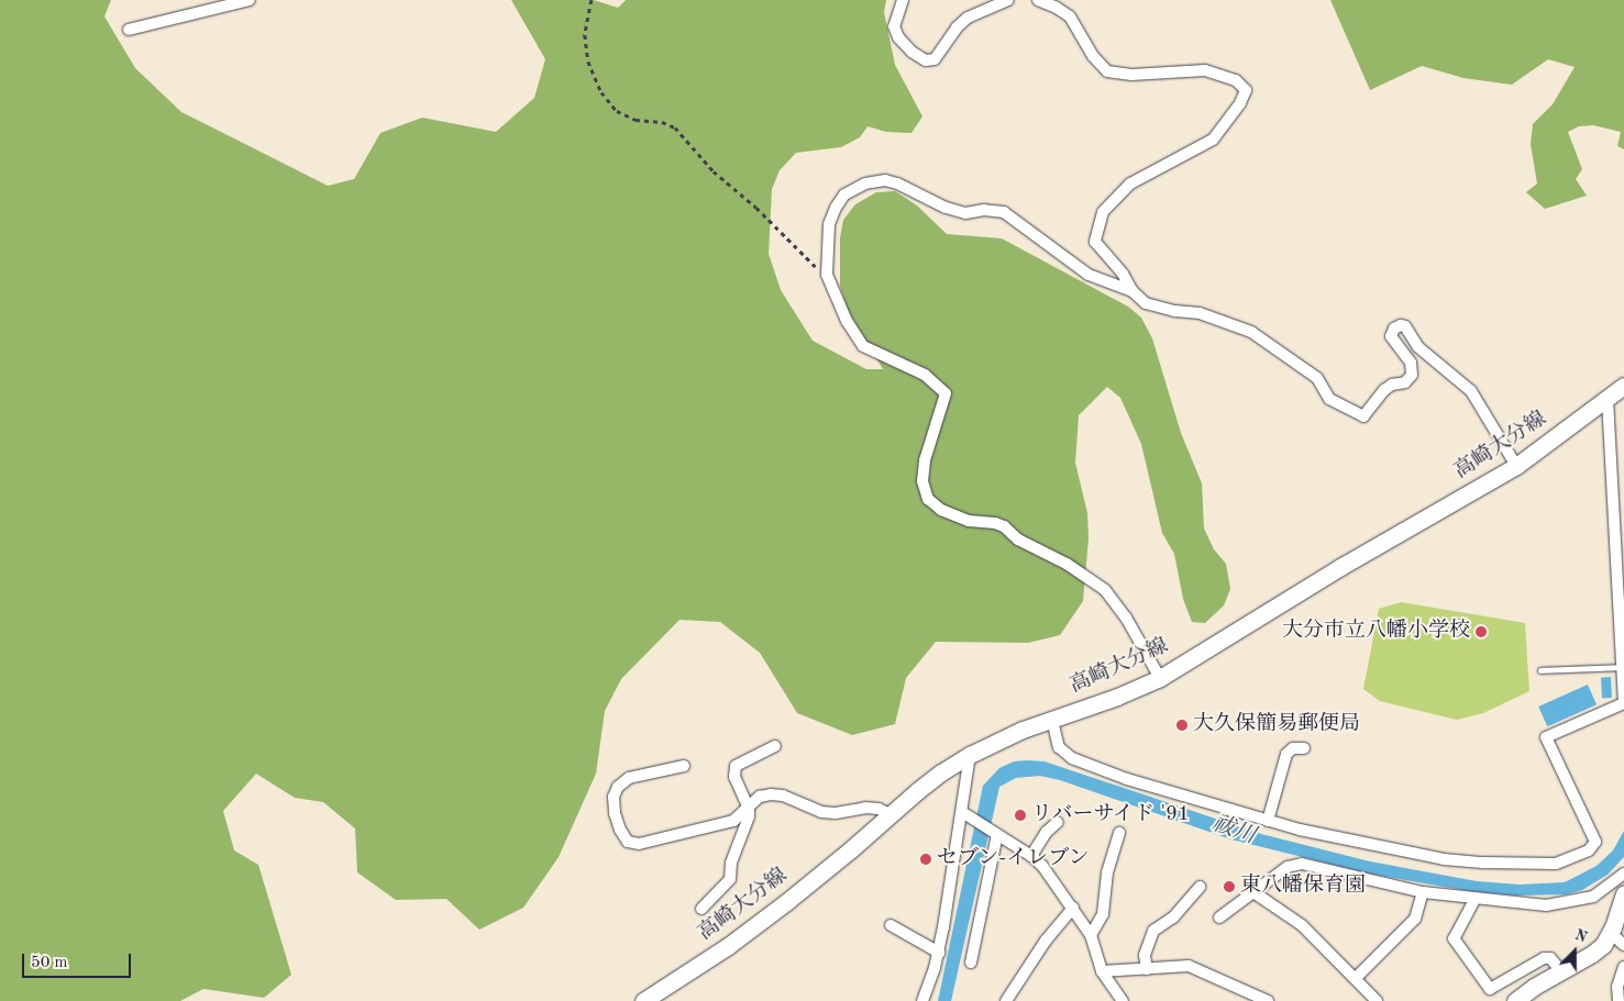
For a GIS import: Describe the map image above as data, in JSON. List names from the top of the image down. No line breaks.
{"streets":{"main road":["高崎大分線"]},"water":["祓川"],"places":["大分市立八幡小学校","大久保簡易郵便局","リバーサイド '91","セブン-イレブン","東八幡保育園"],"scale_bar":"50 m","north":"top"}
